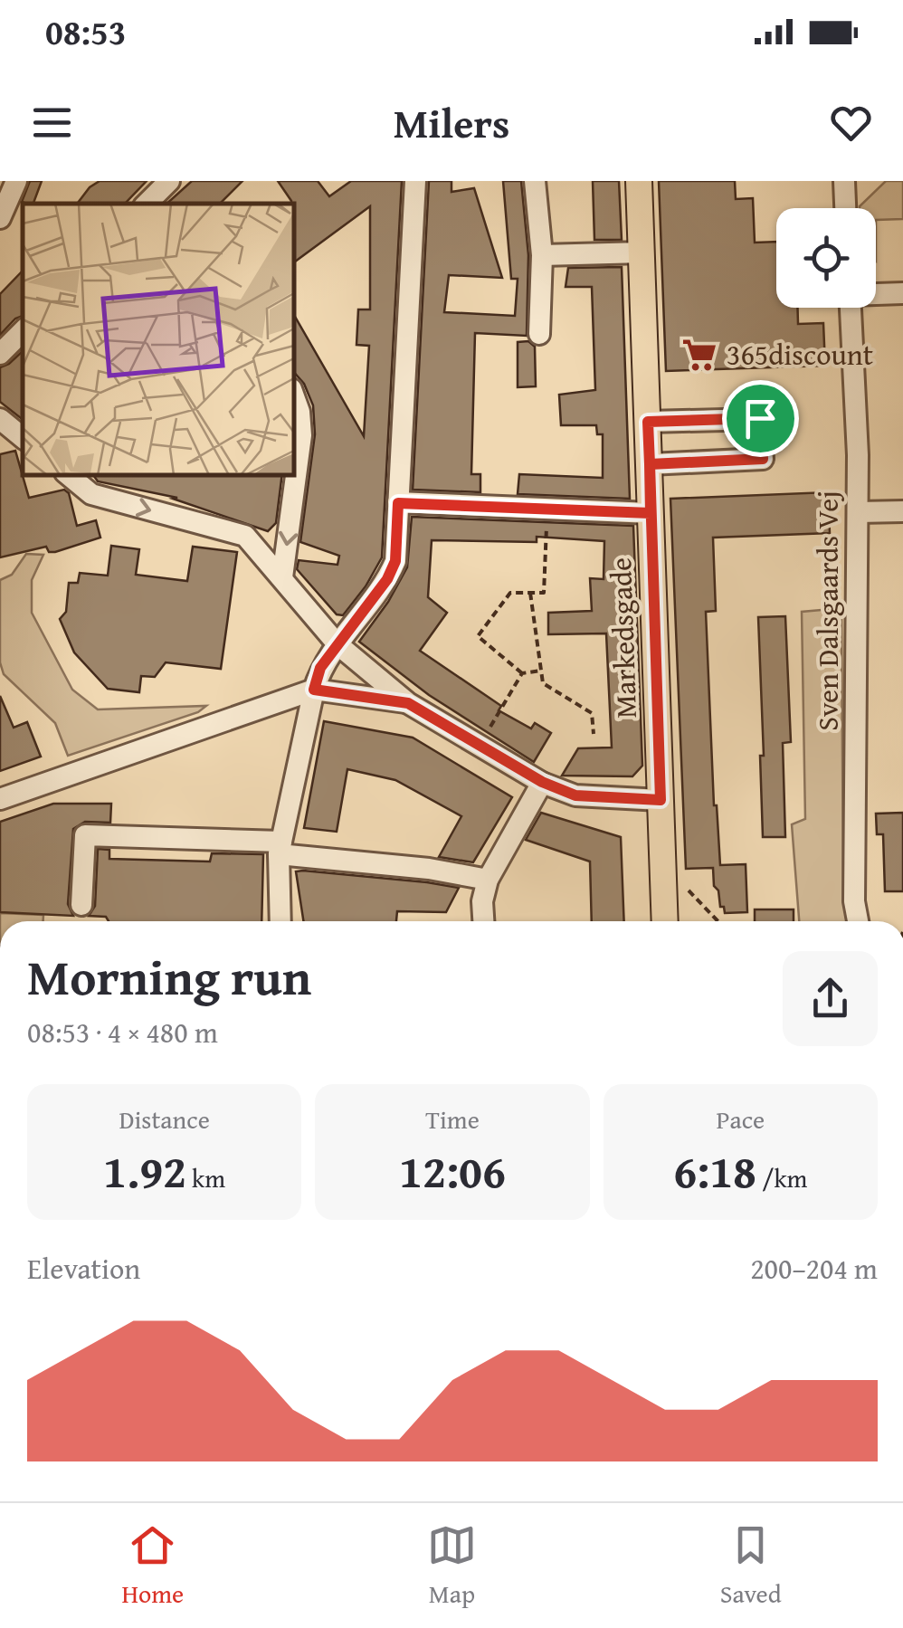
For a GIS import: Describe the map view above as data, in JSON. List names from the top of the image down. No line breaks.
{"streets":{"main road":["Markedsgade"],"street":["Sven Dalsgaards Vej"]},"places":{"supermarket":["365discount"]},"page":{"status":"08:53","header":"Milers","heading":["Morning run","08:53 · 4 × 480 m"],"stats":[["Distance","1.92 km"],["Time","12:06"],["Pace","6:18 /km"]],"chart":["Elevation","200–204 m"],"tabs":["Home","Map","Saved"]}}
